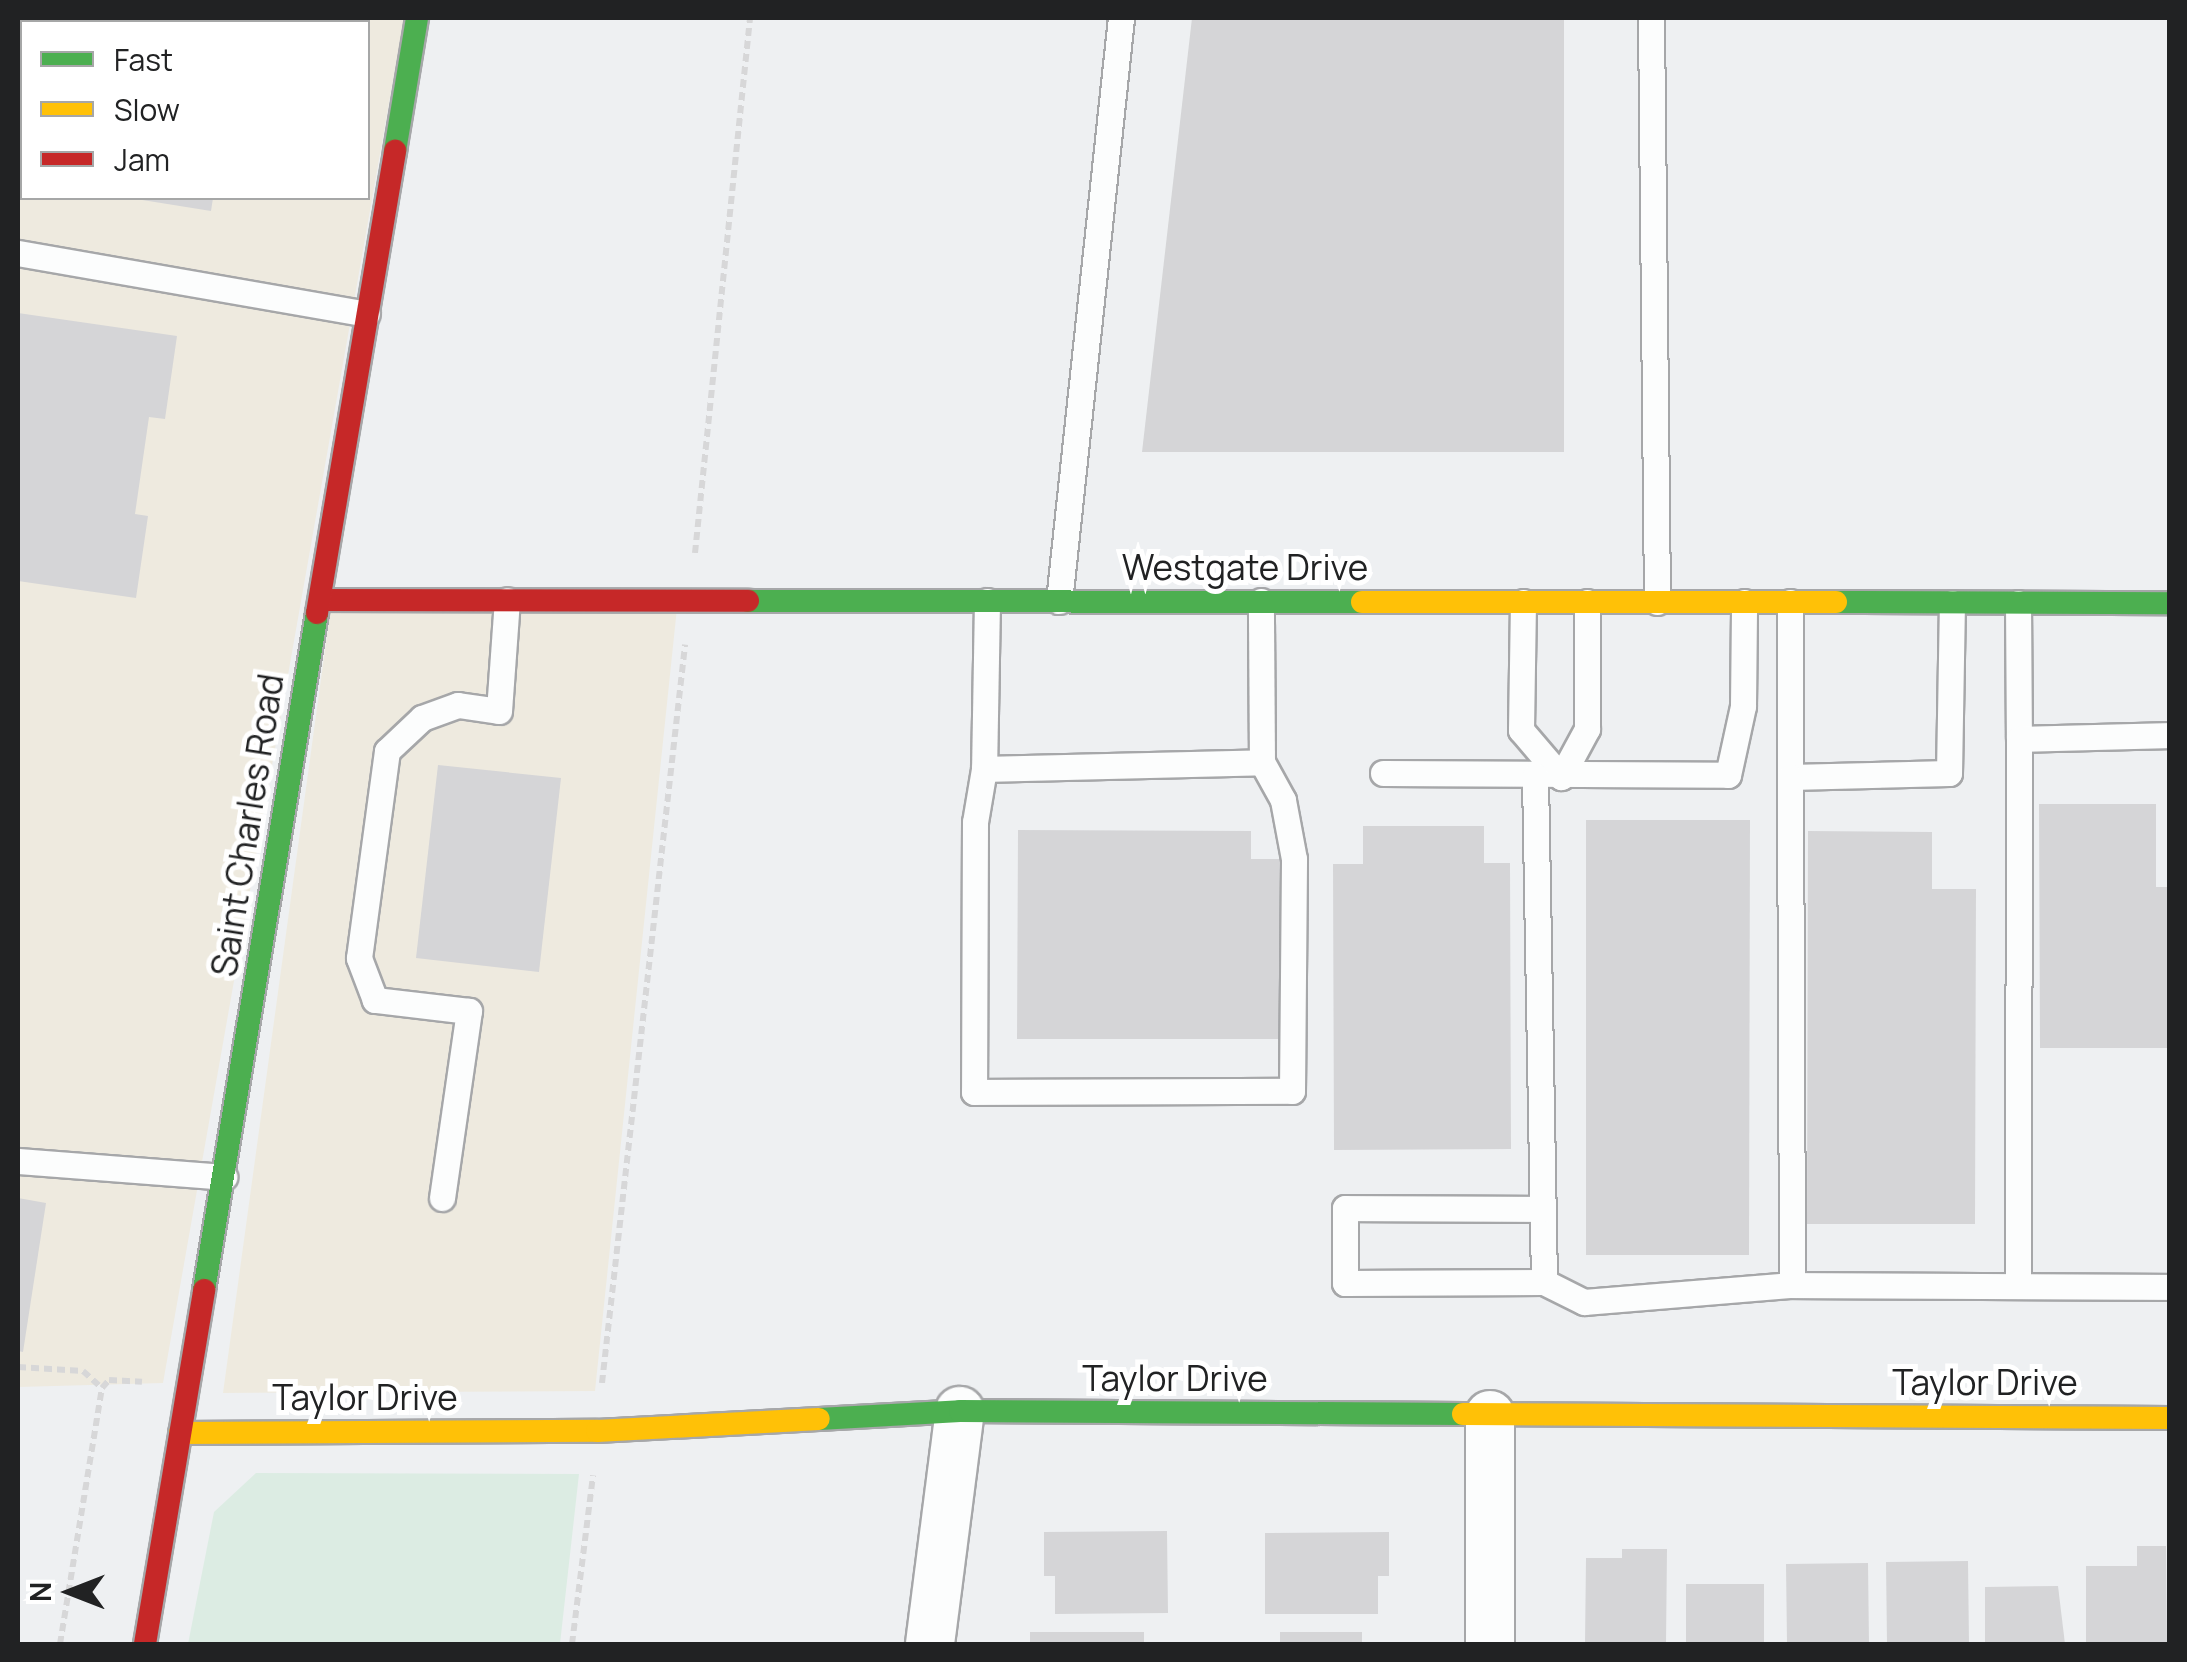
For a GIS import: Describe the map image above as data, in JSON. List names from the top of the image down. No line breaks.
{"streets":{"street":["Westgate Drive","Saint Charles Road","Taylor Drive"]},"crossings":[["Westgate Drive","Saint Charles Road"],["Saint Charles Road","Taylor Drive"]],"legend":["Fast","Slow","Jam"],"north":"left"}
